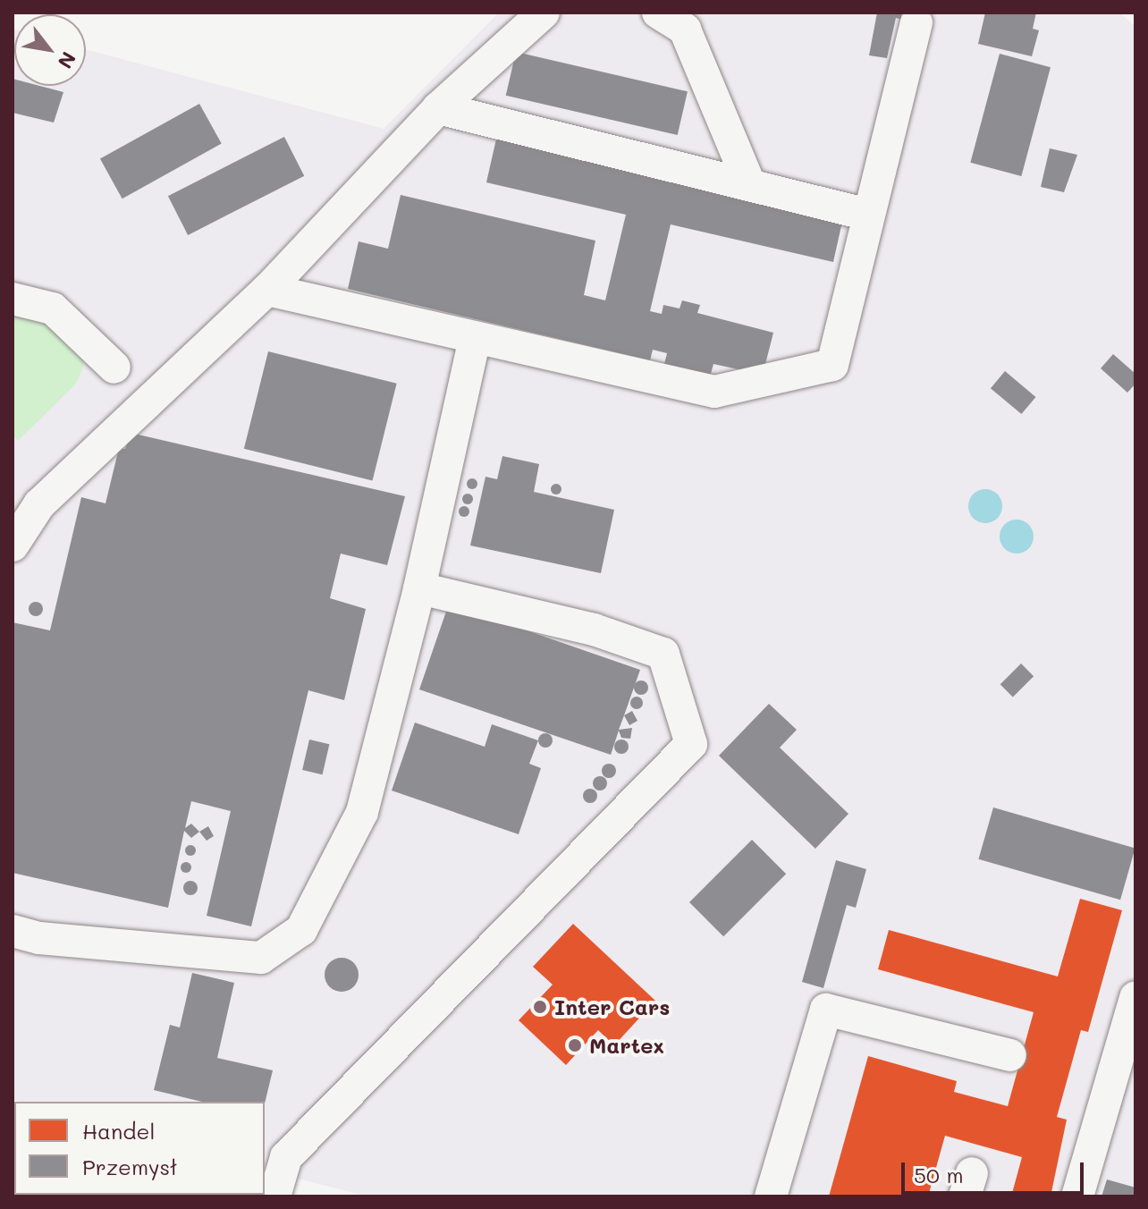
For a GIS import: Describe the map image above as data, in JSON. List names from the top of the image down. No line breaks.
{"places":["Inter Cars","Martex"],"legend":["Handel","Przemysł"],"scale_bar":"50 m","north":"bottom right"}
